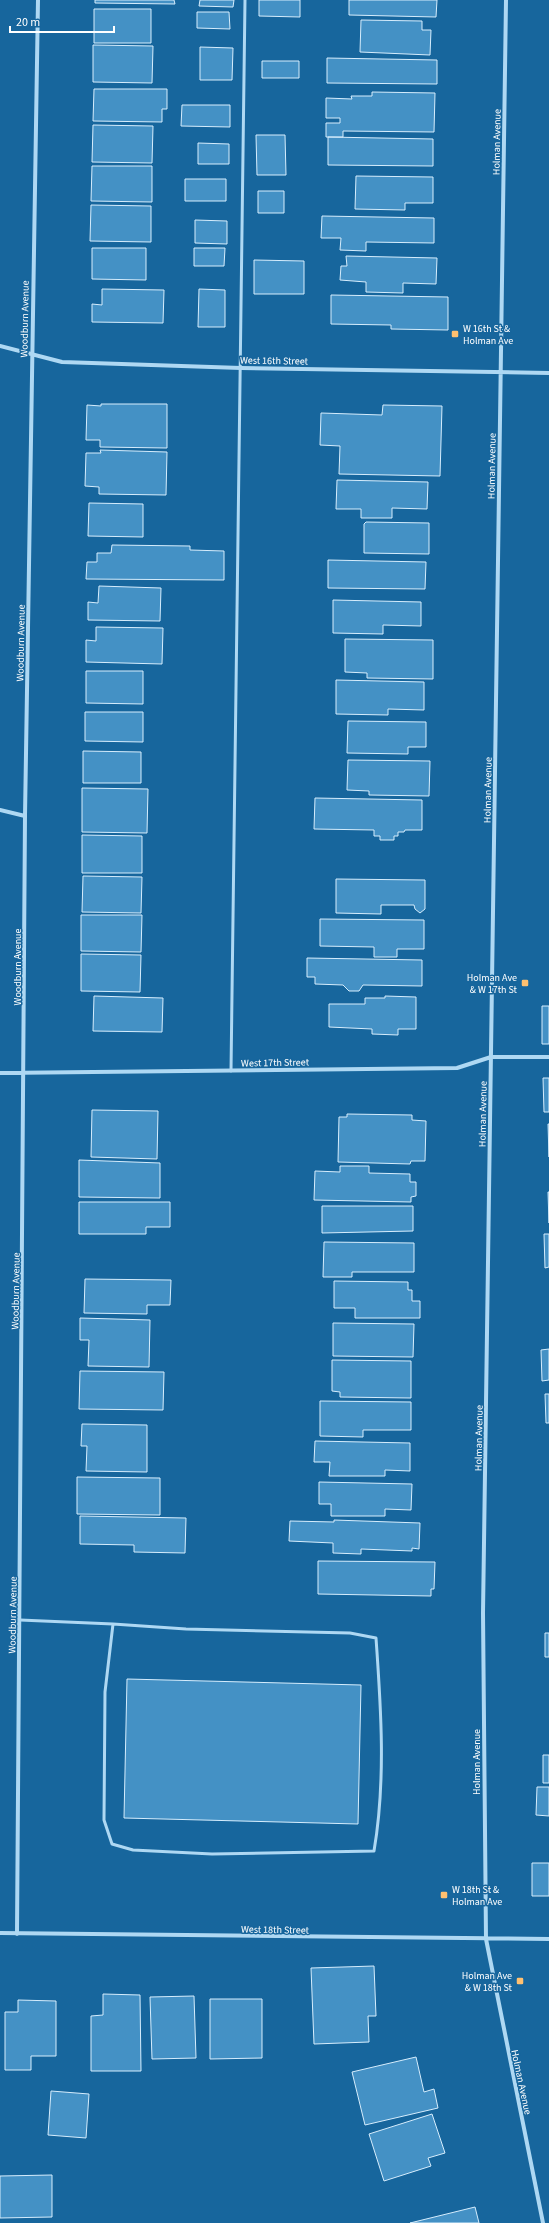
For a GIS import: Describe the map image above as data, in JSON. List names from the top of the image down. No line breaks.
{"streets":{"street":["Holman Avenue","Woodburn Avenue","West 16th Street","West 17th Street","West 18th Street"]},"crossings":[["Holman Avenue","West 16th Street"],["Holman Avenue","West 17th Street"],["Holman Avenue","West 18th Street"],["Woodburn Avenue","West 16th Street"],["Woodburn Avenue","West 17th Street"],["Woodburn Avenue","West 18th Street"]],"places":{"transit":["W 16th St & Holman Ave","Holman Ave & W 17th St","W 18th St & Holman Ave","Holman Ave & W 18th St"]},"scale_bar":"20 m"}
